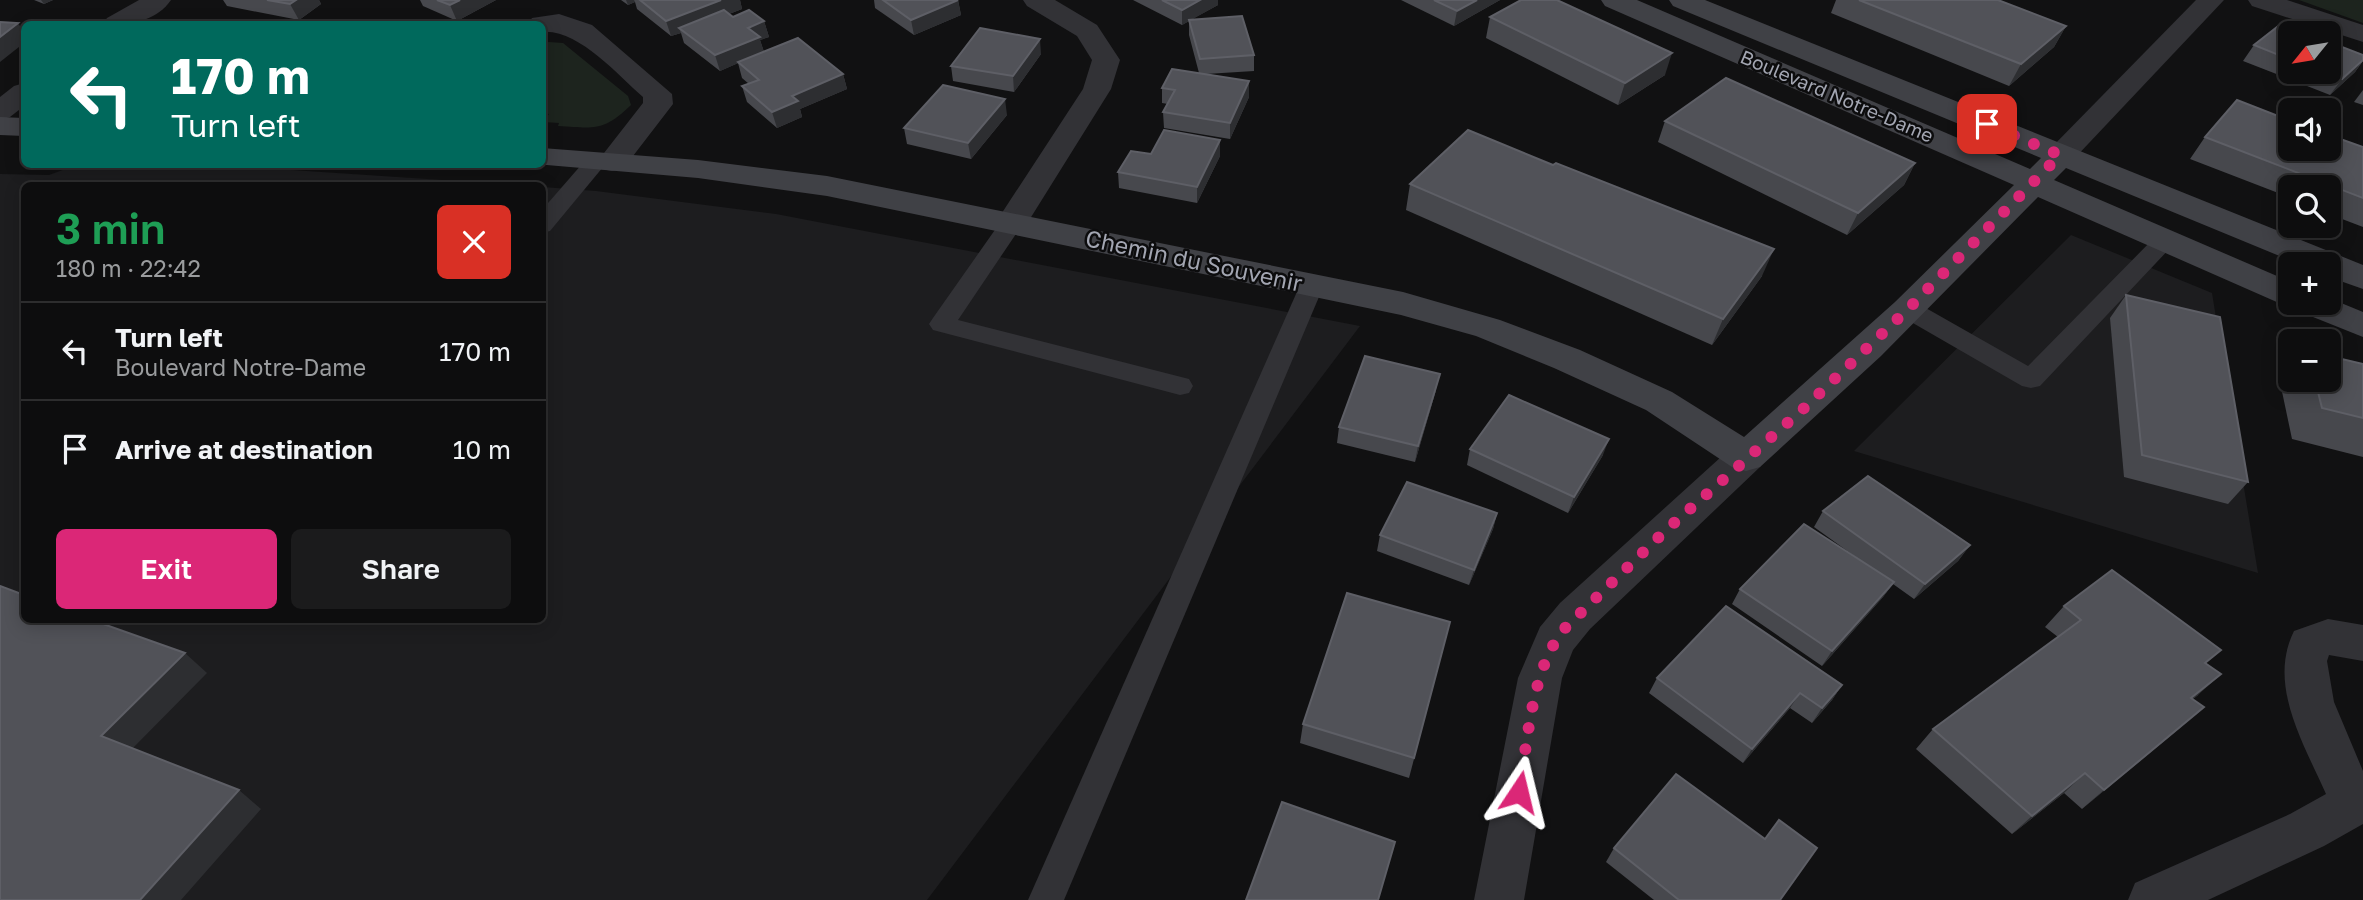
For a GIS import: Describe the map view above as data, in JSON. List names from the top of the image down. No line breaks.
{"streets":{"street":["Boulevard Notre-Dame","Chemin du Souvenir"]},"north":"bottom left","page":{"map_buttons":["+","−"],"turn":["170 m","Turn left"],"heading":["3 min","180 m · 22:42"],"list":[{"name":"Turn left","note":"Boulevard Notre-Dame","value":"170 m"},{"name":"Arrive at destination","value":"10 m"}],"buttons":["Exit","Share"]}}
